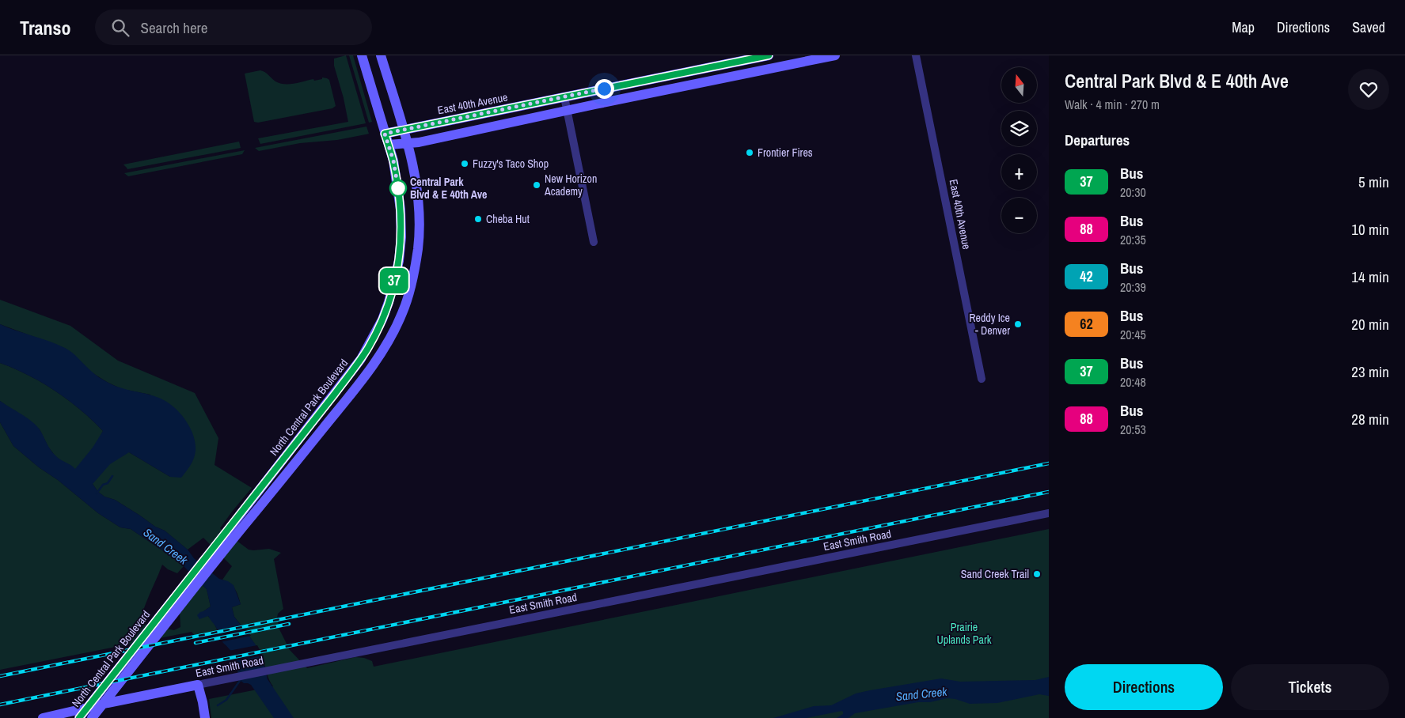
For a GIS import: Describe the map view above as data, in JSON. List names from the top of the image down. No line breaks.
{"streets":{"main road":["East 40th Avenue","North Central Park Boulevard","East Smith Road"]},"crossings":[["East 40th Avenue","North Central Park Boulevard"]],"water":["Sand Creek"],"parks":["Prairie Uplands Park"],"places":["Frontier Fires","Fuzzy's Taco Shop","New Horizon Academy","Central Park Blvd & E 40th Ave","Cheba Hut","Reddy Ice - Denver","Sand Creek Trail"],"lines":["bus line 37"],"north":"top","page":{"header":"Transo","search":"Search here","nav":["Map","Directions","Saved"],"on_map":"37","heading":[["Central Park Blvd & E 40th Ave","Walk · 4 min · 270 m"],"Departures"],"map_buttons":["+","−"],"list":[{"mark":"37","name":"Bus","note":"20:30","value":"5 min"},{"mark":"88","name":"Bus","note":"20:35","value":"10 min"},{"mark":"42","name":"Bus","note":"20:39","value":"14 min"},{"mark":"62","name":"Bus","note":"20:45","value":"20 min"},{"mark":"37","name":"Bus","note":"20:48","value":"23 min"},{"mark":"88","name":"Bus","note":"20:53","value":"28 min"}],"buttons":["Directions","Tickets"]}}
